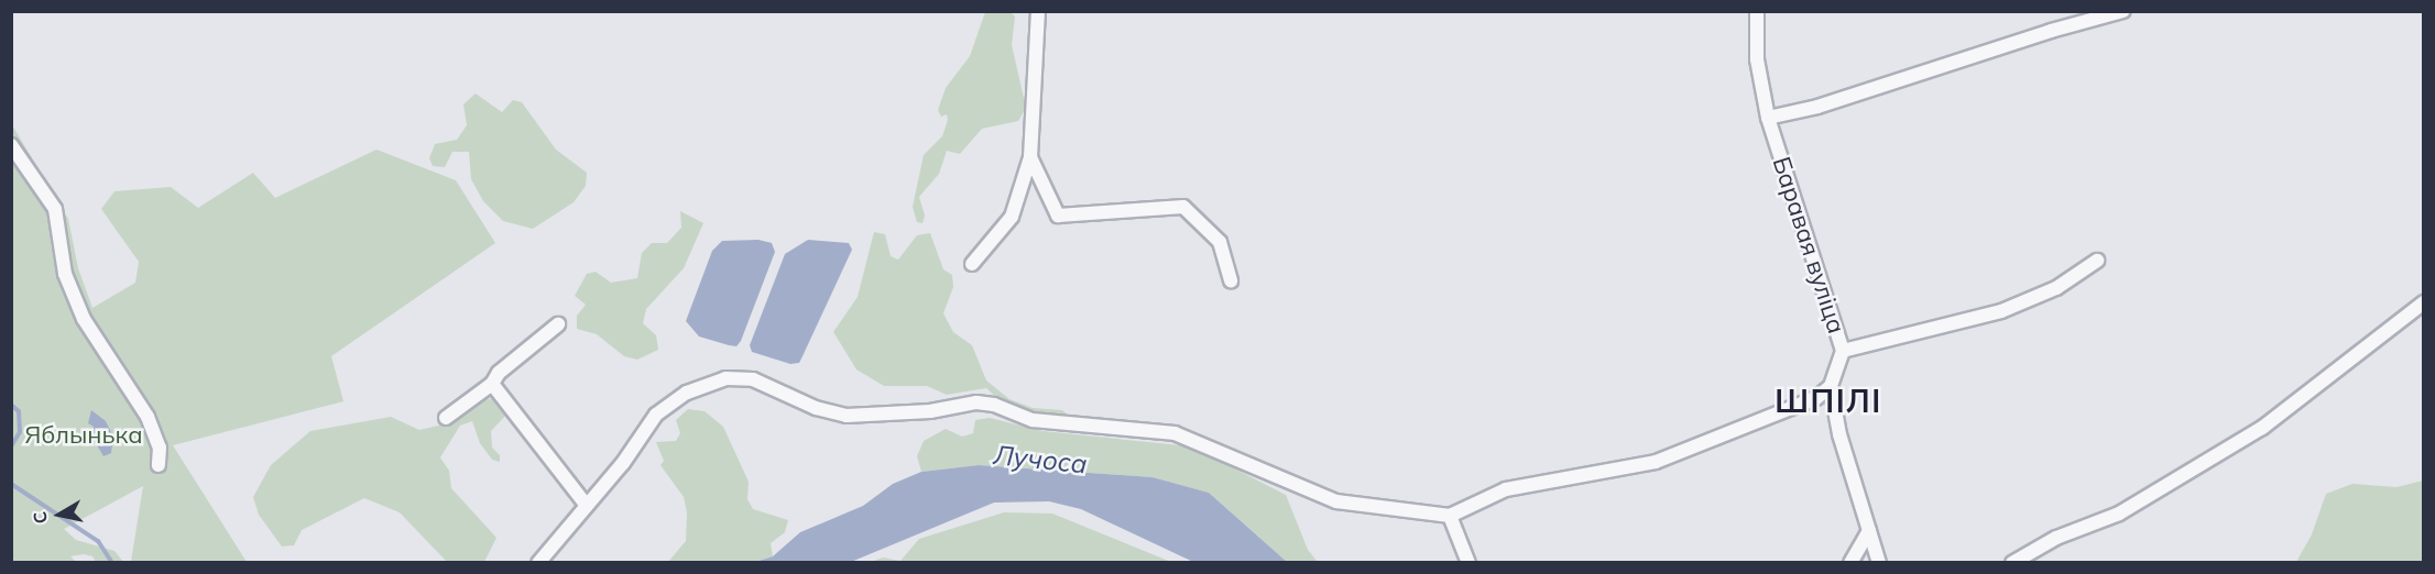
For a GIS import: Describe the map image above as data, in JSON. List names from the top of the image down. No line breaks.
{"streets":{"street":["Баравая вуліца"]},"districts":["ШПІЛІ"],"water":["Лучоса"],"parks":["Яблынька"],"north":"left"}
